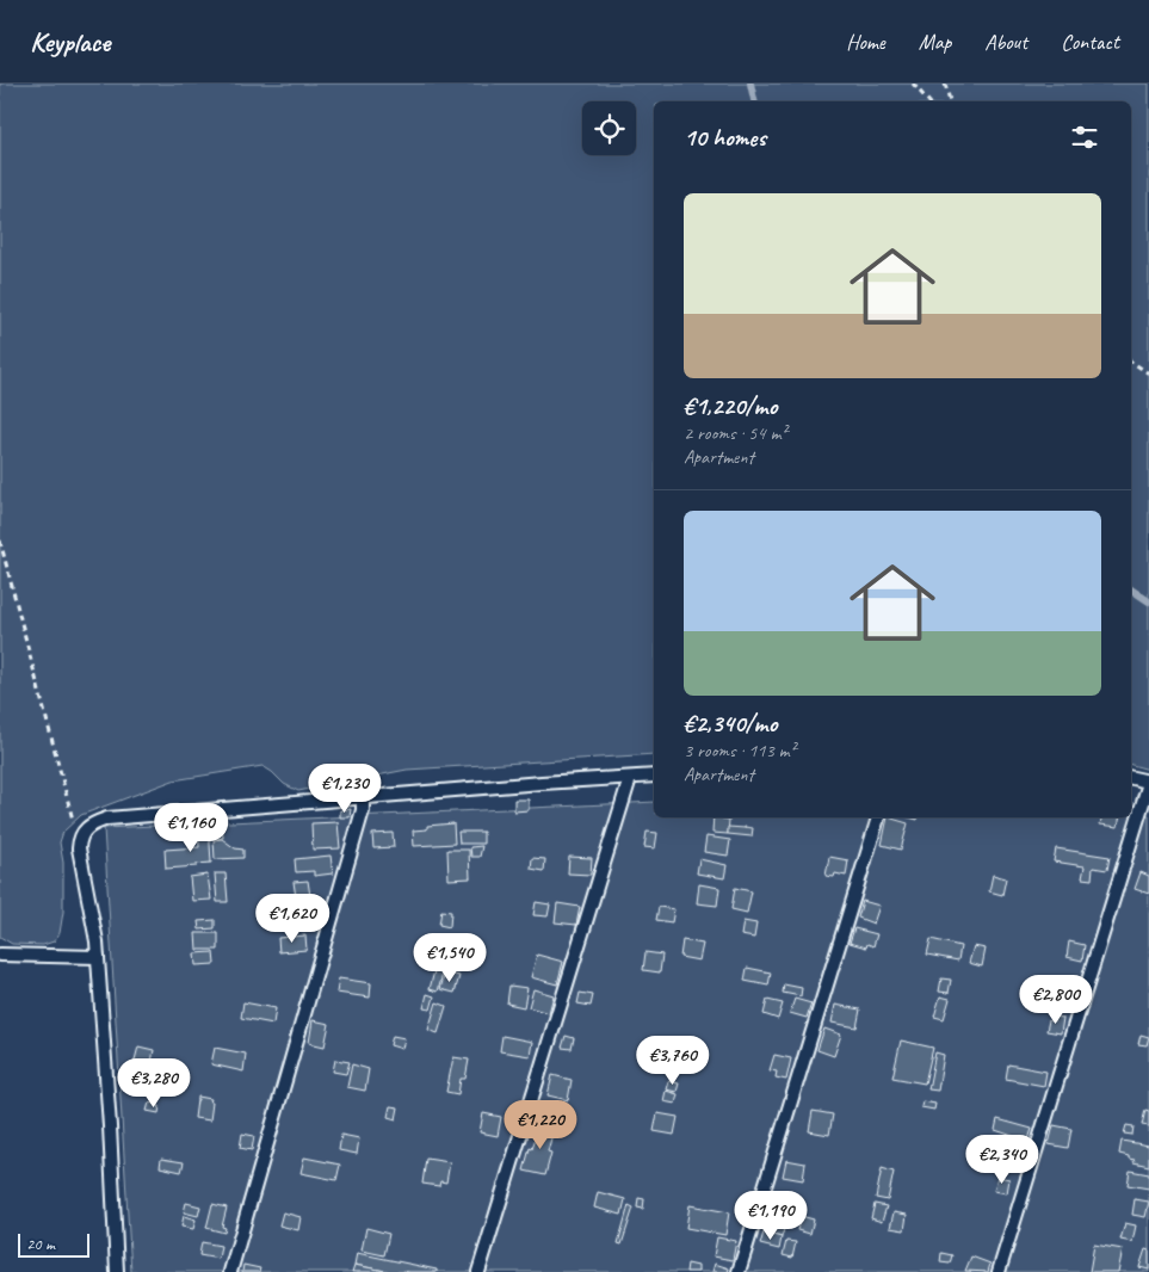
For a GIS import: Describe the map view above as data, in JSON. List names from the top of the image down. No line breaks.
{"scale_bar":"20 m","page":{"header":"Keyplace","nav":["Home","Map","About","Contact"],"heading":"10 homes","list":[{"name":"€1,220/mo","note":"2 rooms · 54 m² · Apartment"},{"name":"€2,340/mo","note":"3 rooms · 113 m² · Apartment"}],"price":["€1,230","€1,160","€1,620","€1,540","€2,800","€3,760","€3,280","€1,220","€2,340","€1,190"],"scale":"20 m"}}
